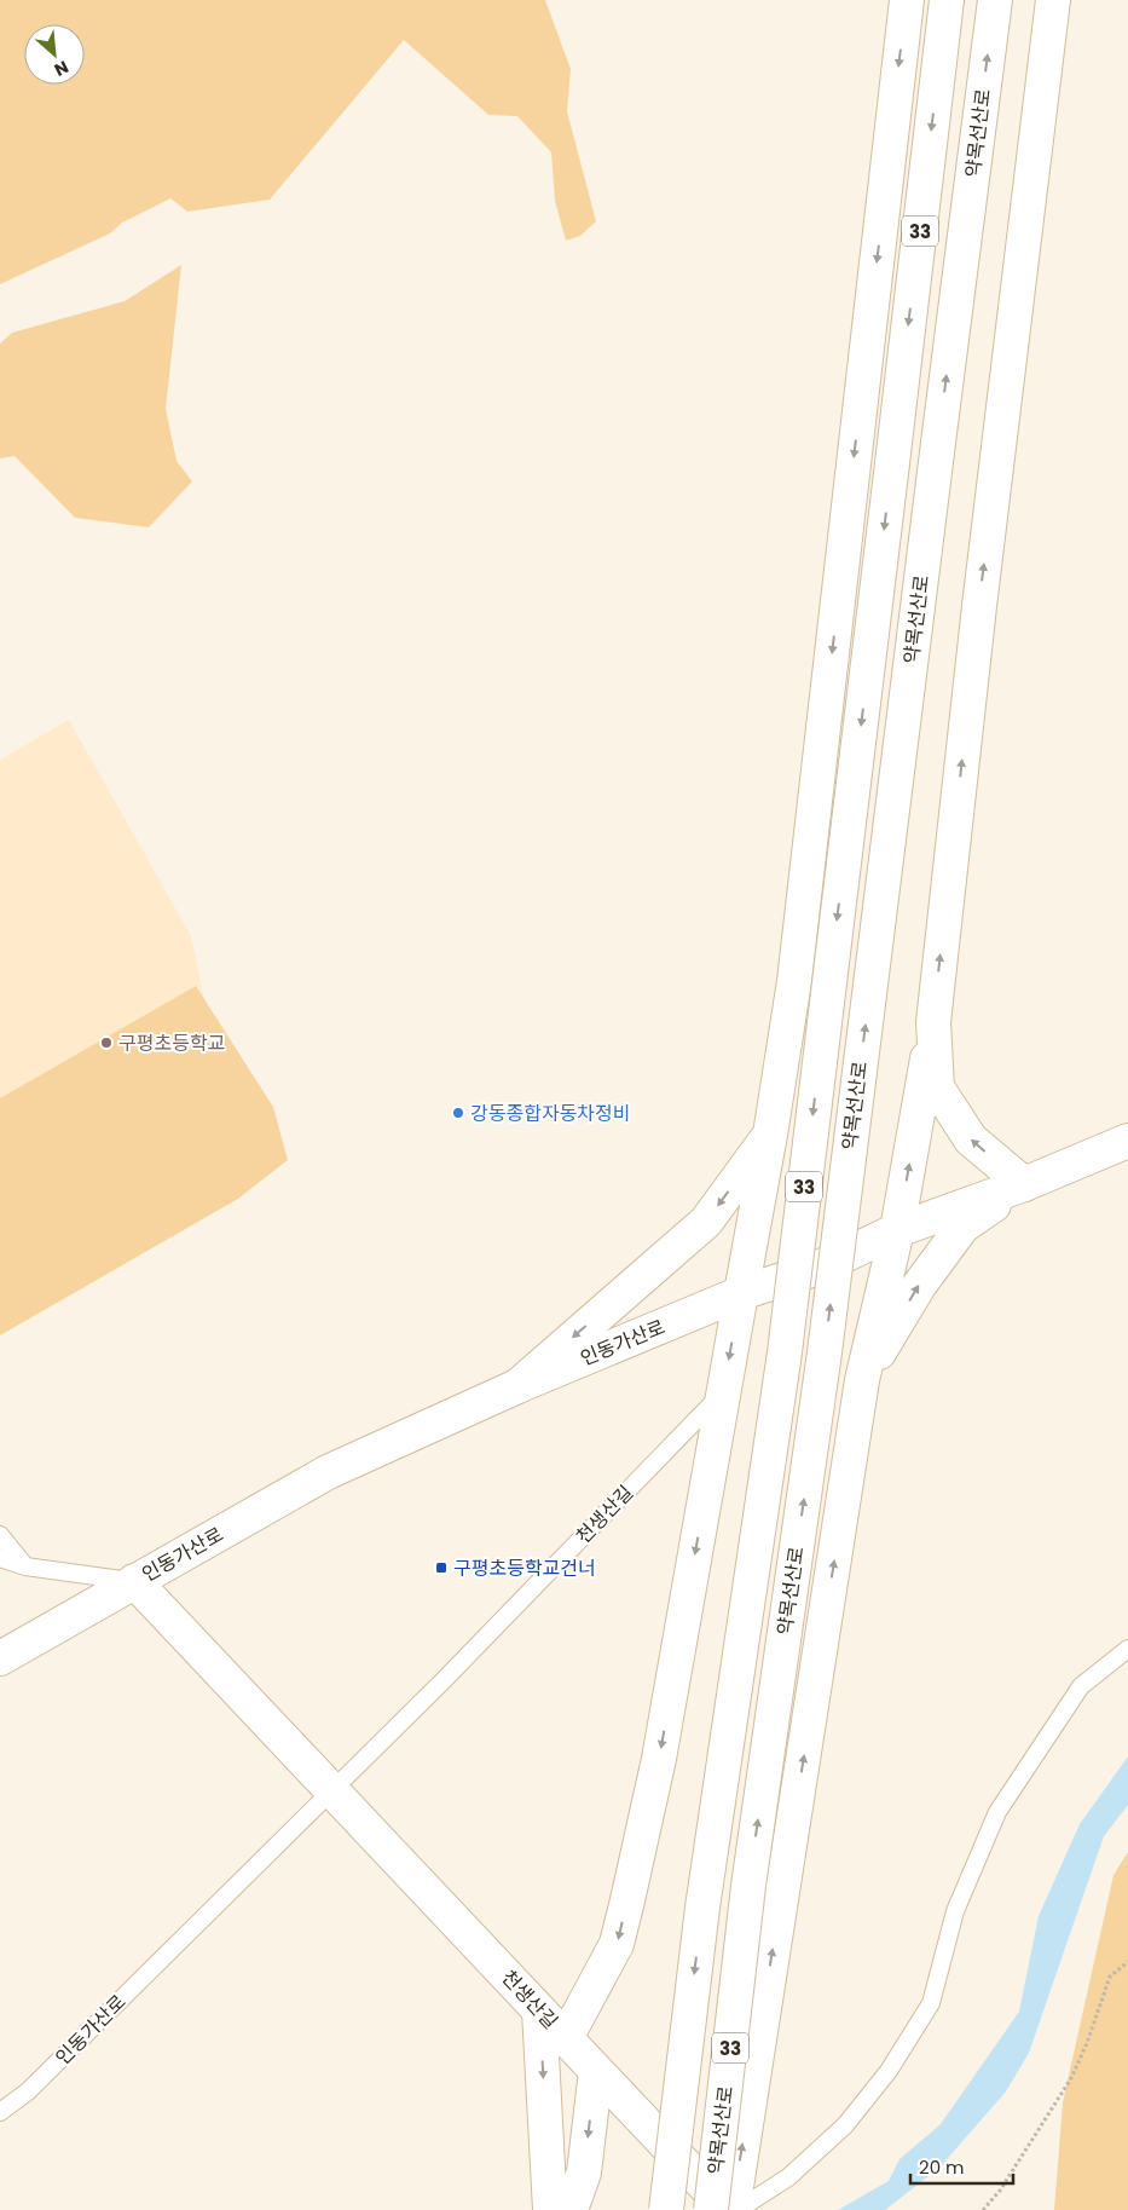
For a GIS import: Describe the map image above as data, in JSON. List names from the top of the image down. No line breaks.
{"streets":{"main road":["약목선산로","33","인동가산로","천생산길"]},"crossings":[["인동가산로","천생산길"]],"places":{"other":["구평초등학교","강동종합자동차정비"],"transit":["구평초등학교건너"]},"scale_bar":"20 m","north":"bottom right"}
